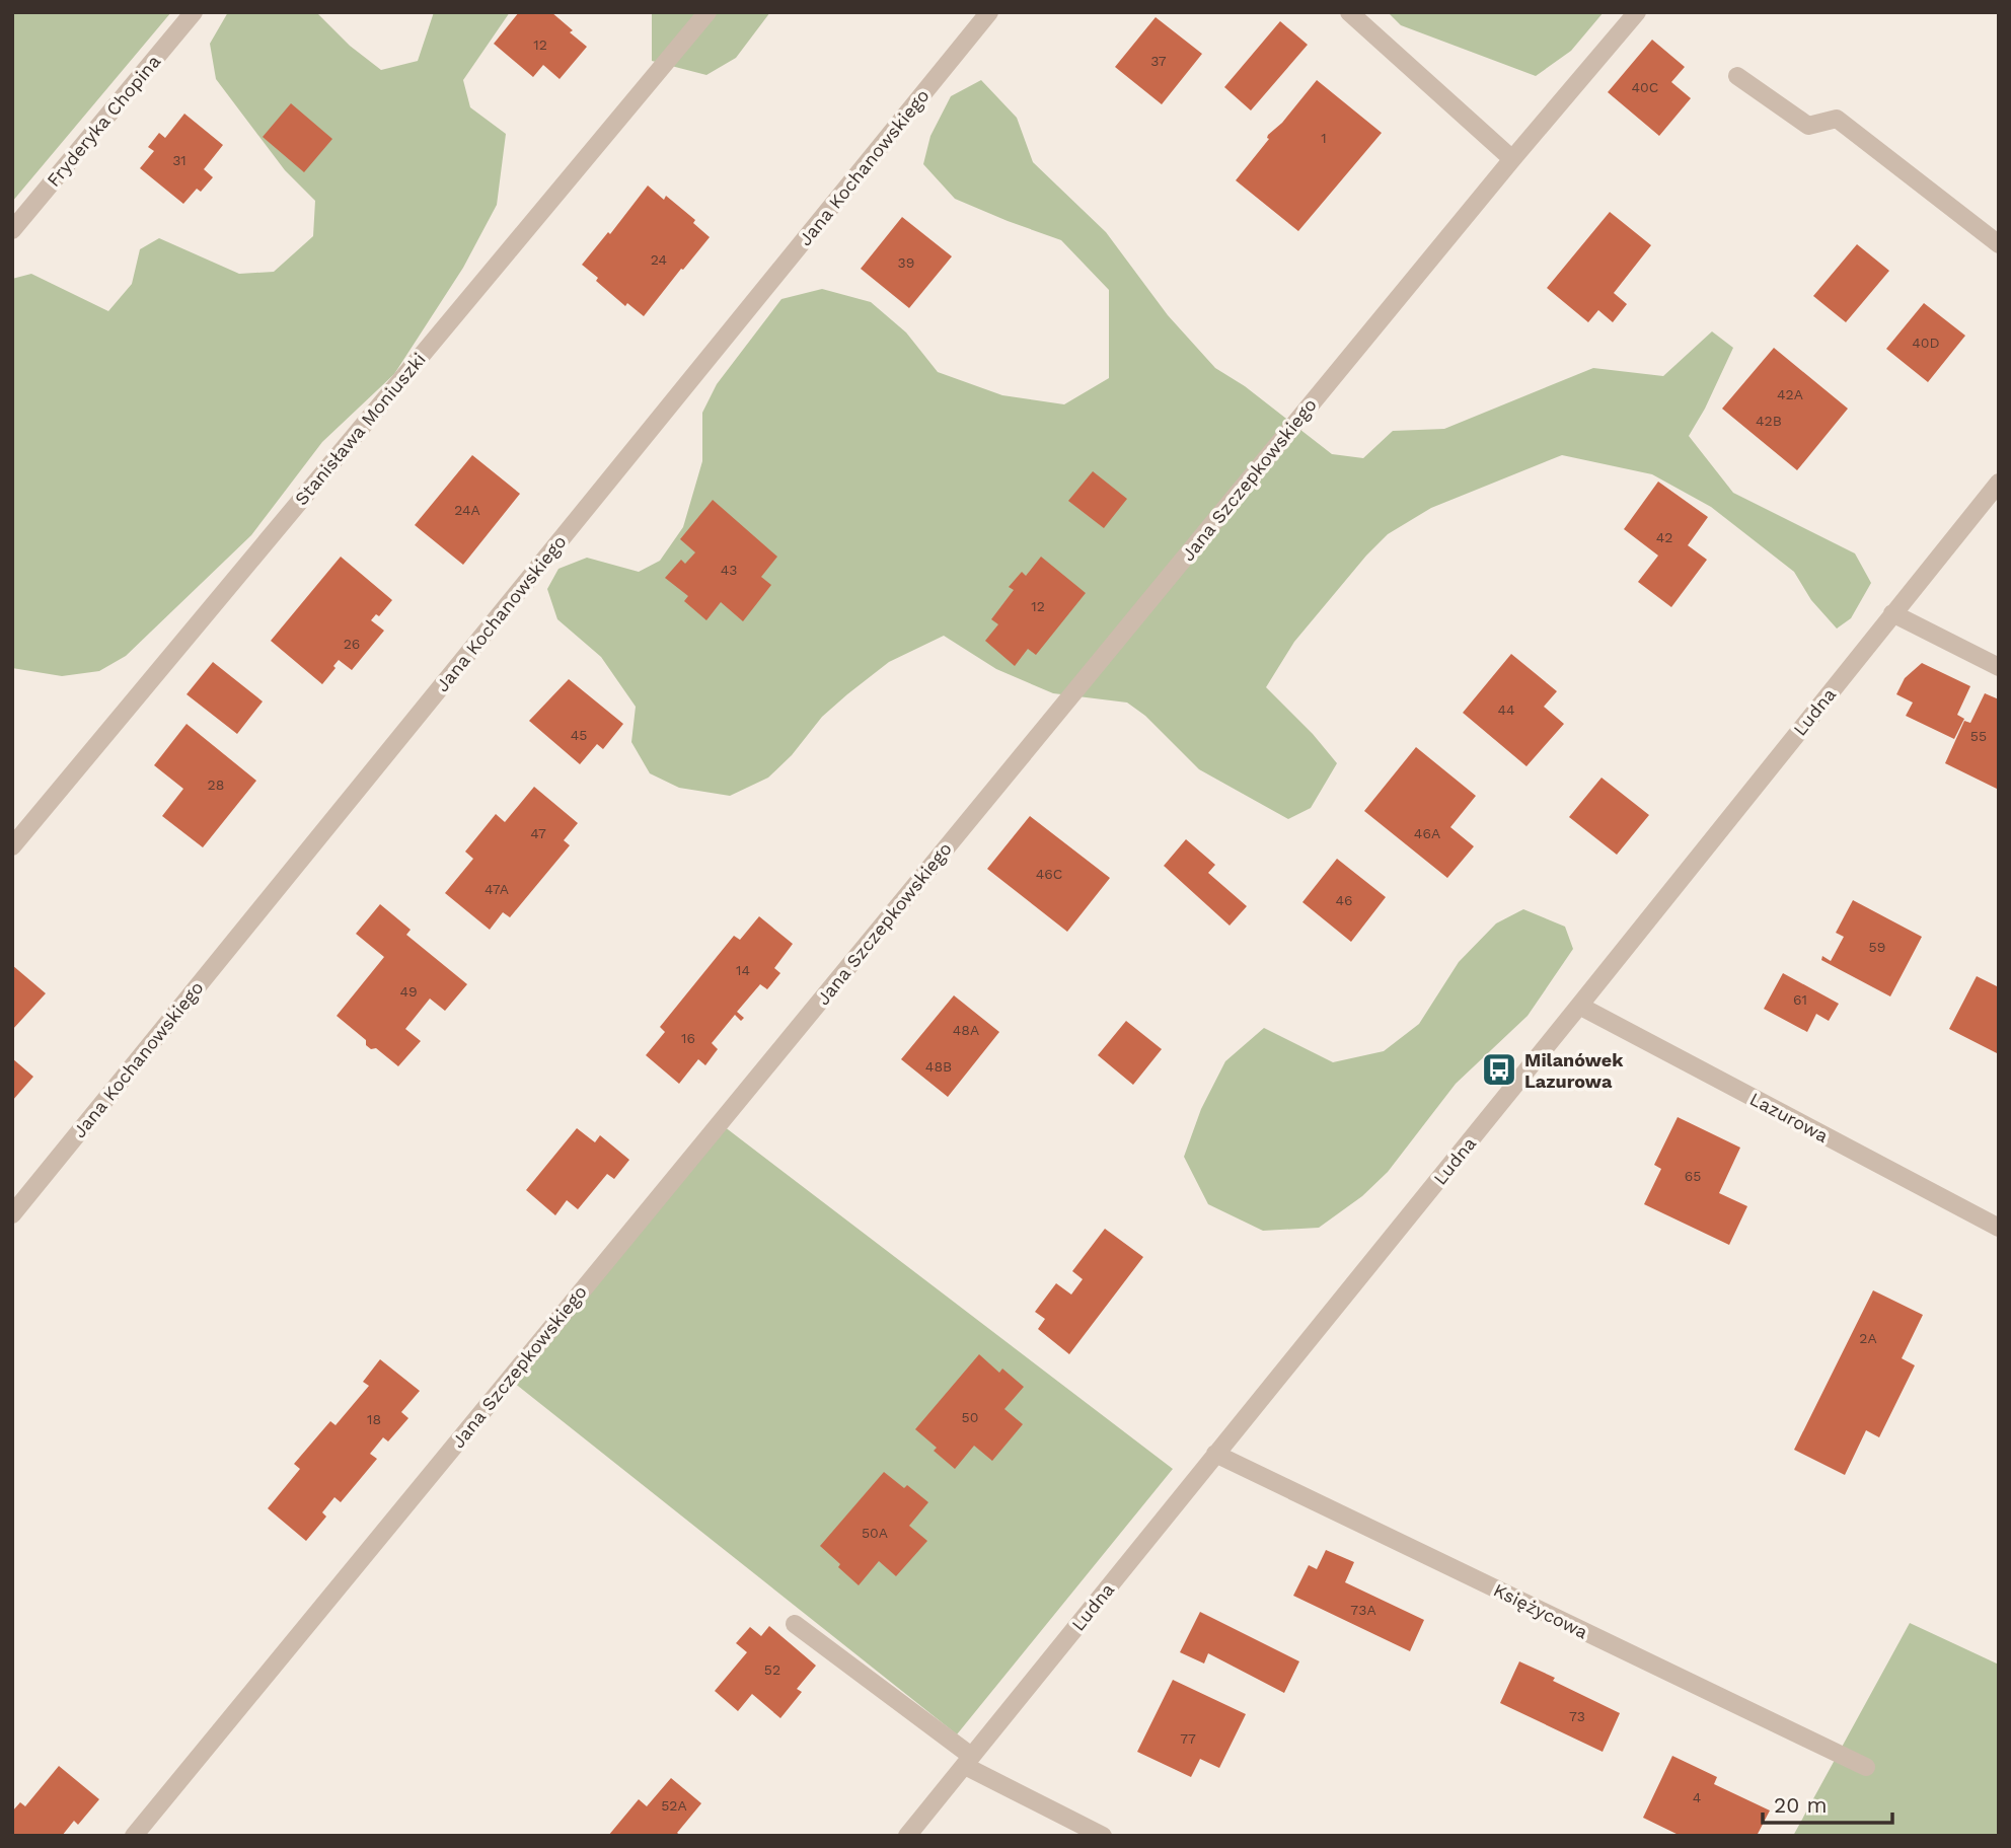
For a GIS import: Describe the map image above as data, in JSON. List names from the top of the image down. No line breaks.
{"streets":{"street":["Fryderyka Chopina","Jana Kochanowskiego","Stanisława Moniuszki","Jana Szczepkowskiego","Ludna","Lazurowa","Księżycowa"]},"crossings":[["Ludna","Lazurowa"],["Ludna","Księżycowa"]],"places":{"bus stop":["Milanówek Lazurowa"]},"house_numbers":["12","37","40C","1","31","24","39","40D","42A","42B","24A","42","43","12","26","44","45","55","28","47","46A","46C","47A","46","59","14","49","61","48A","16","48B","65","2A","50","18","50A","73A","52","73","77","4","52A"],"scale_bar":"20 m"}
